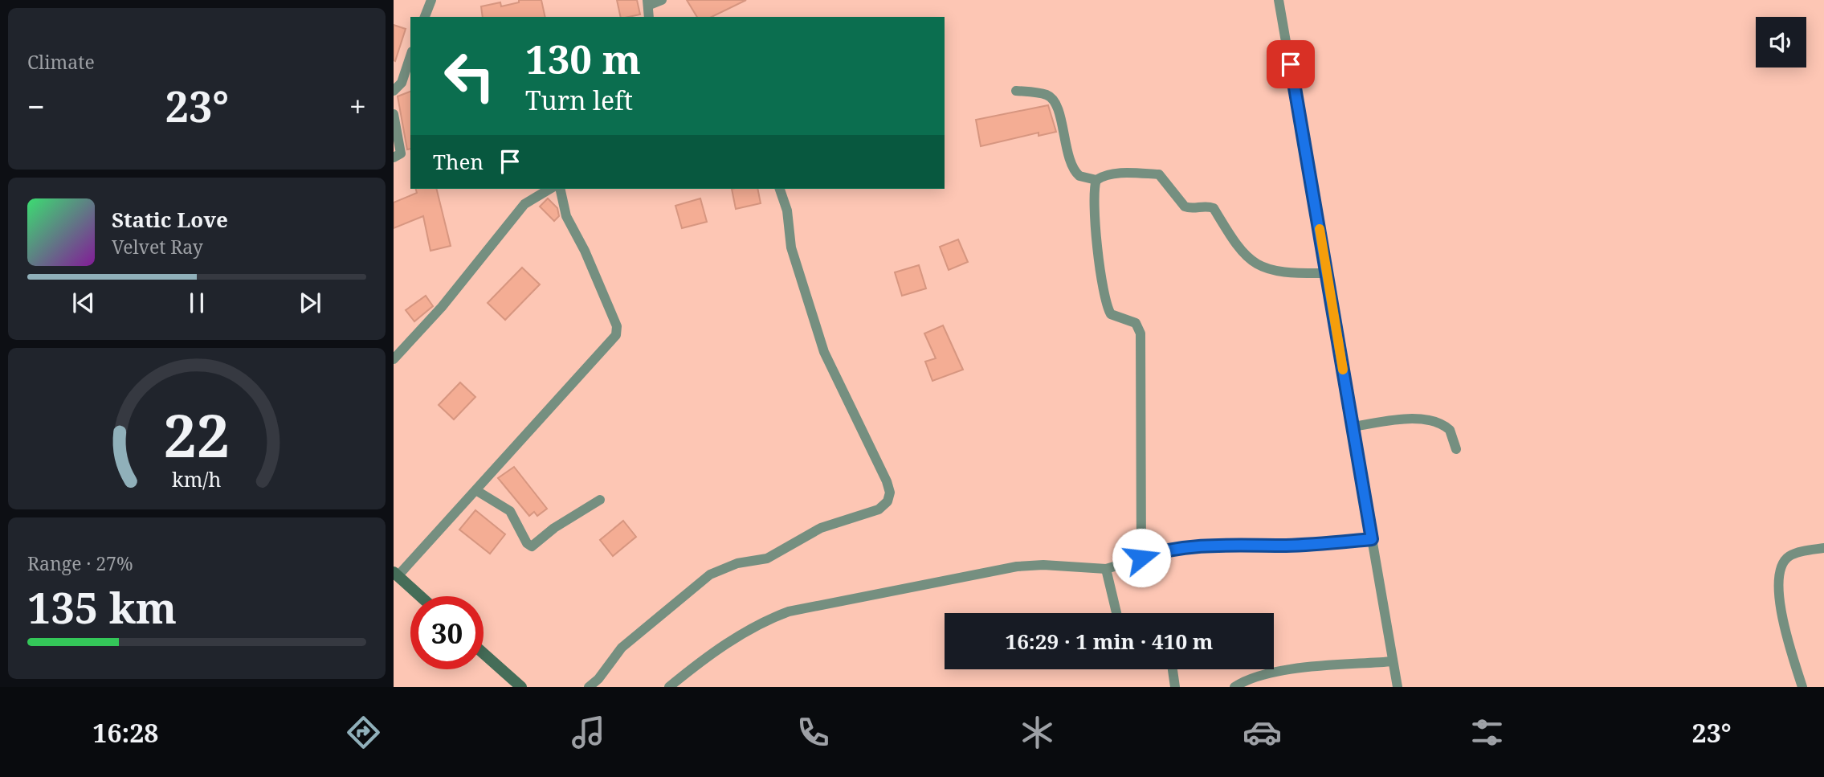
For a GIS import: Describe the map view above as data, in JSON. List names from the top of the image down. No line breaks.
{"page":{"tile":["Climate",["Range · 27%","135 km"]],"turn":["130 m","Turn left"],"heat":["−","23°","+"],"then":"Then","song":["Static Love","Velvet Ray"],"limit":"30","trip":"16:29 · 1 min · 410 m","tabs":["16:28","23°"],"gauge":["22","km/h"]}}
